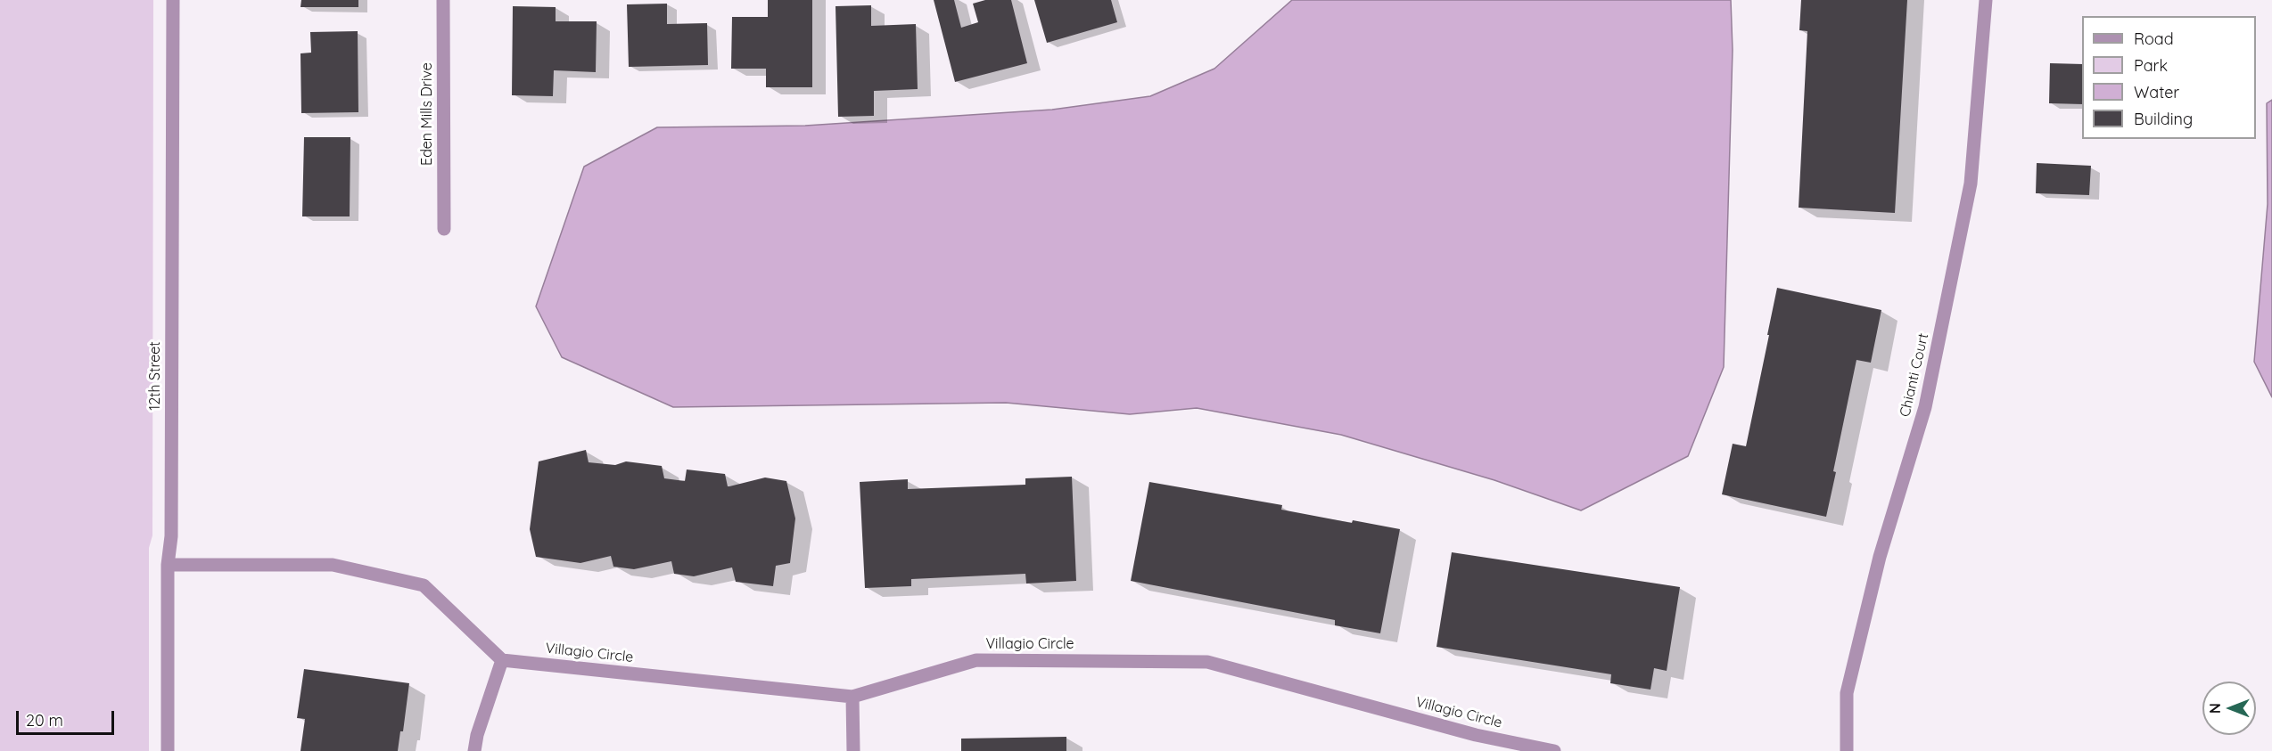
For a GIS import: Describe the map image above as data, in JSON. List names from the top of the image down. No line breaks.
{"streets":{"street":["Eden Mills Drive","Chianti Court","12th Street","Villagio Circle"]},"legend":["Road","Park","Water","Building"],"scale_bar":"20 m","north":"left"}
